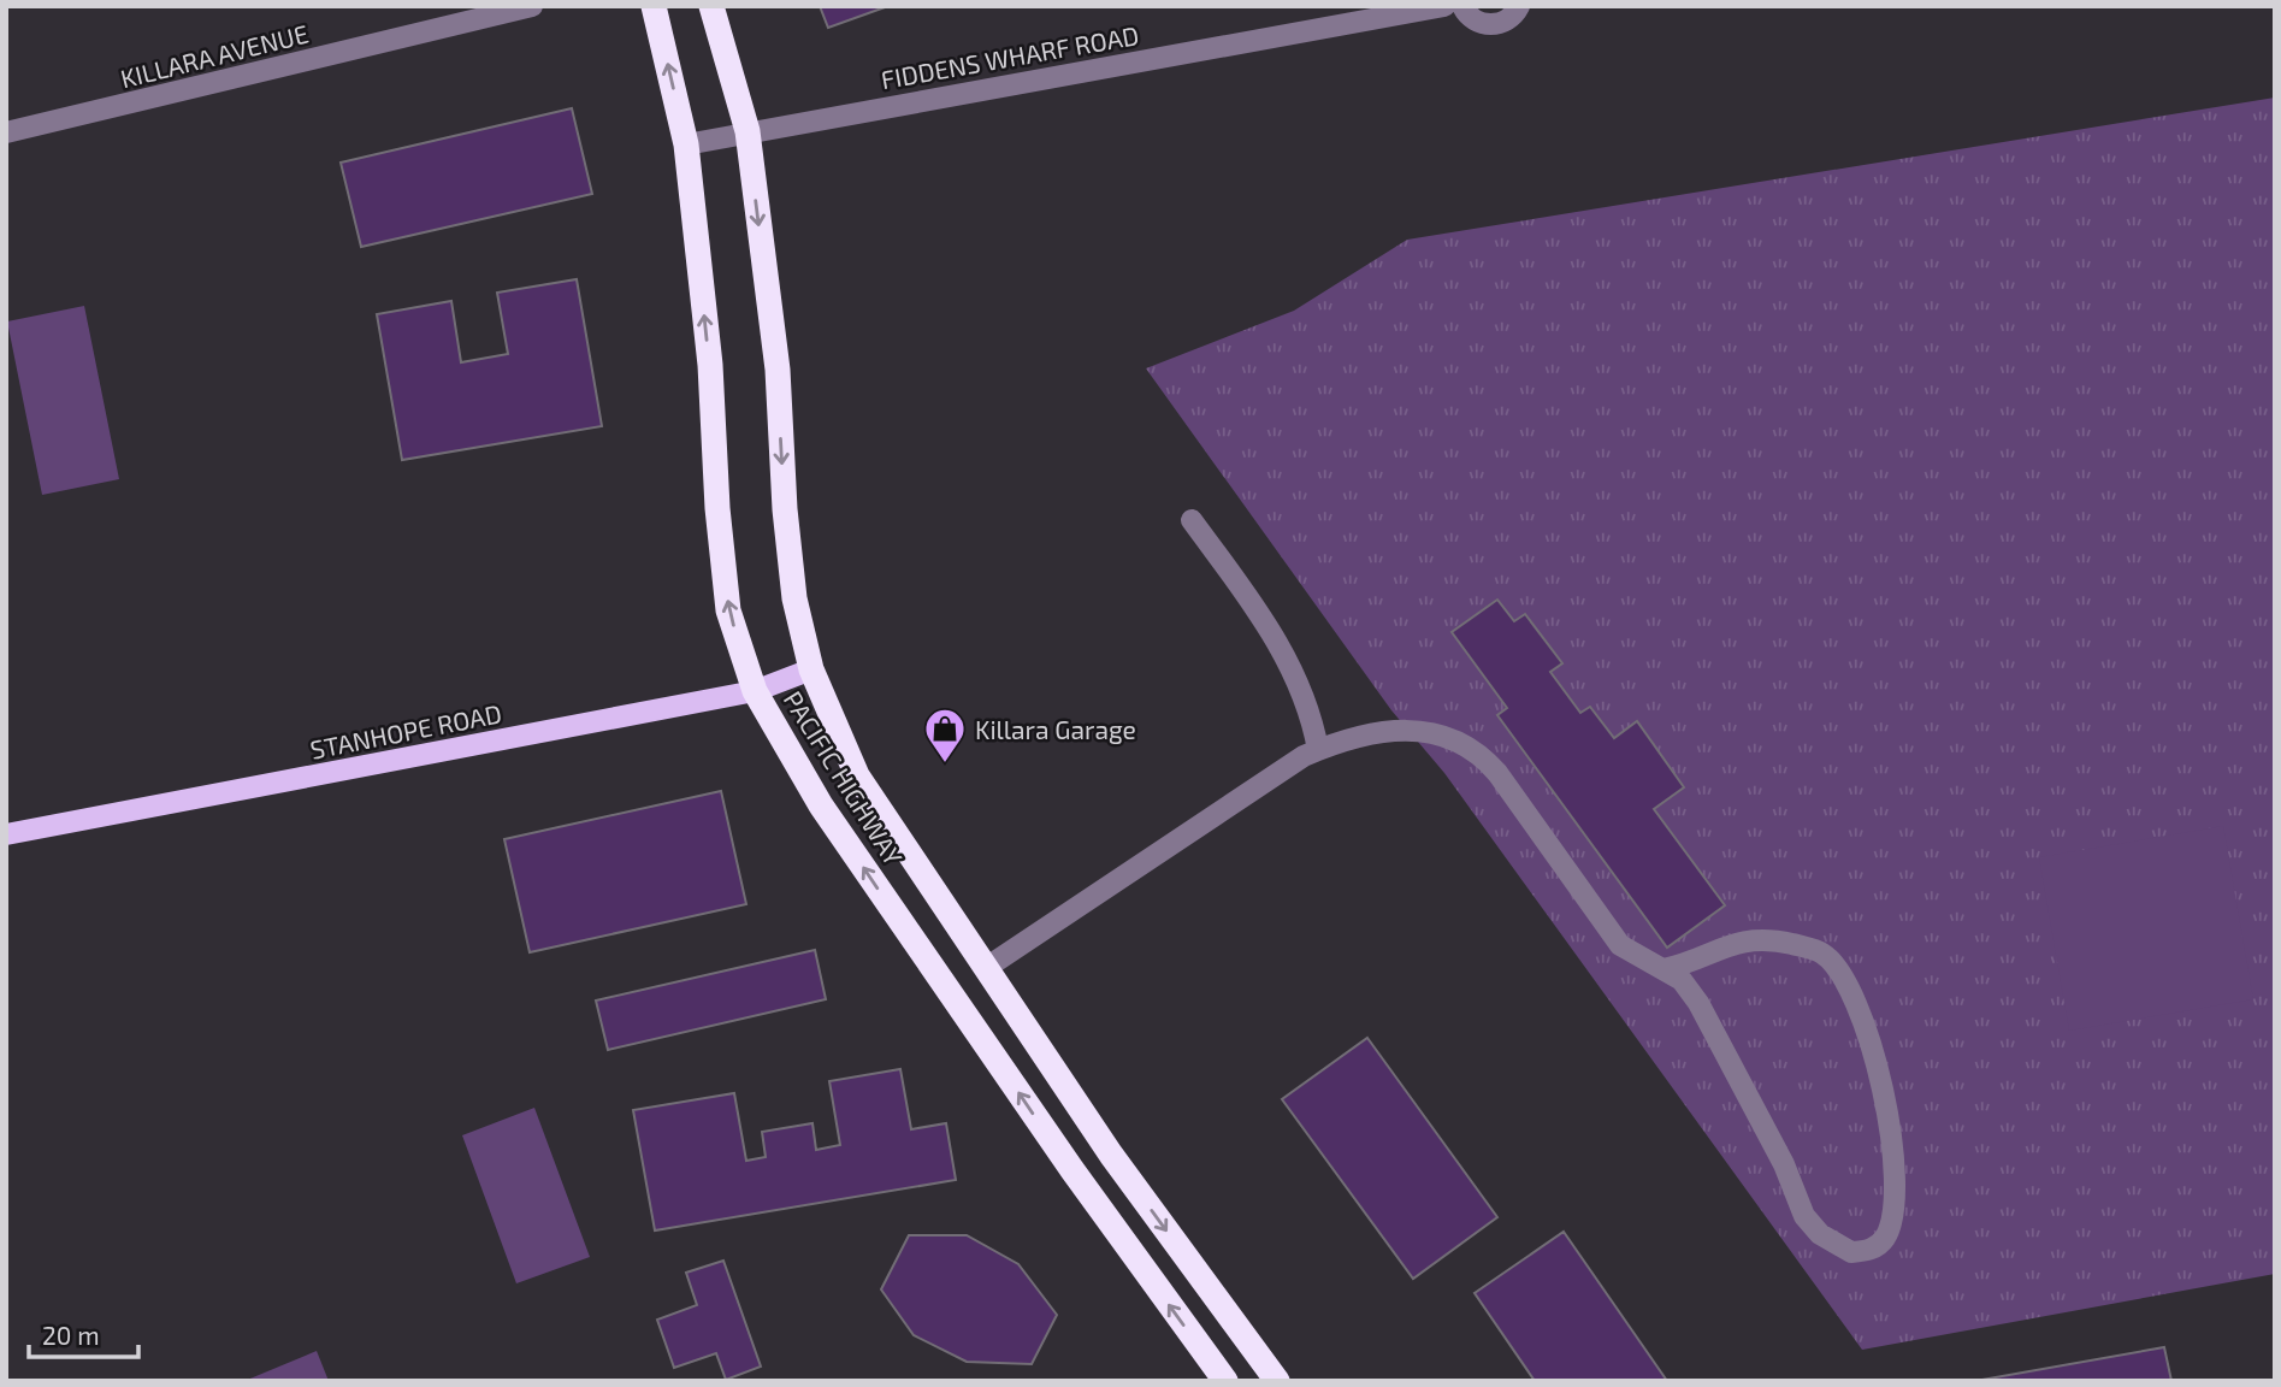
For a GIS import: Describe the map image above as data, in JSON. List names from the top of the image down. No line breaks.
{"streets":{"highway":["PACIFIC HIGHWAY"],"main road":["STANHOPE ROAD"],"street":["KILLARA AVENUE","FIDDENS WHARF ROAD"]},"crossings":[["FIDDENS WHARF ROAD","PACIFIC HIGHWAY"],["STANHOPE ROAD","PACIFIC HIGHWAY"]],"places":{"shop":["Killara Garage"]},"scale_bar":"20 m"}
